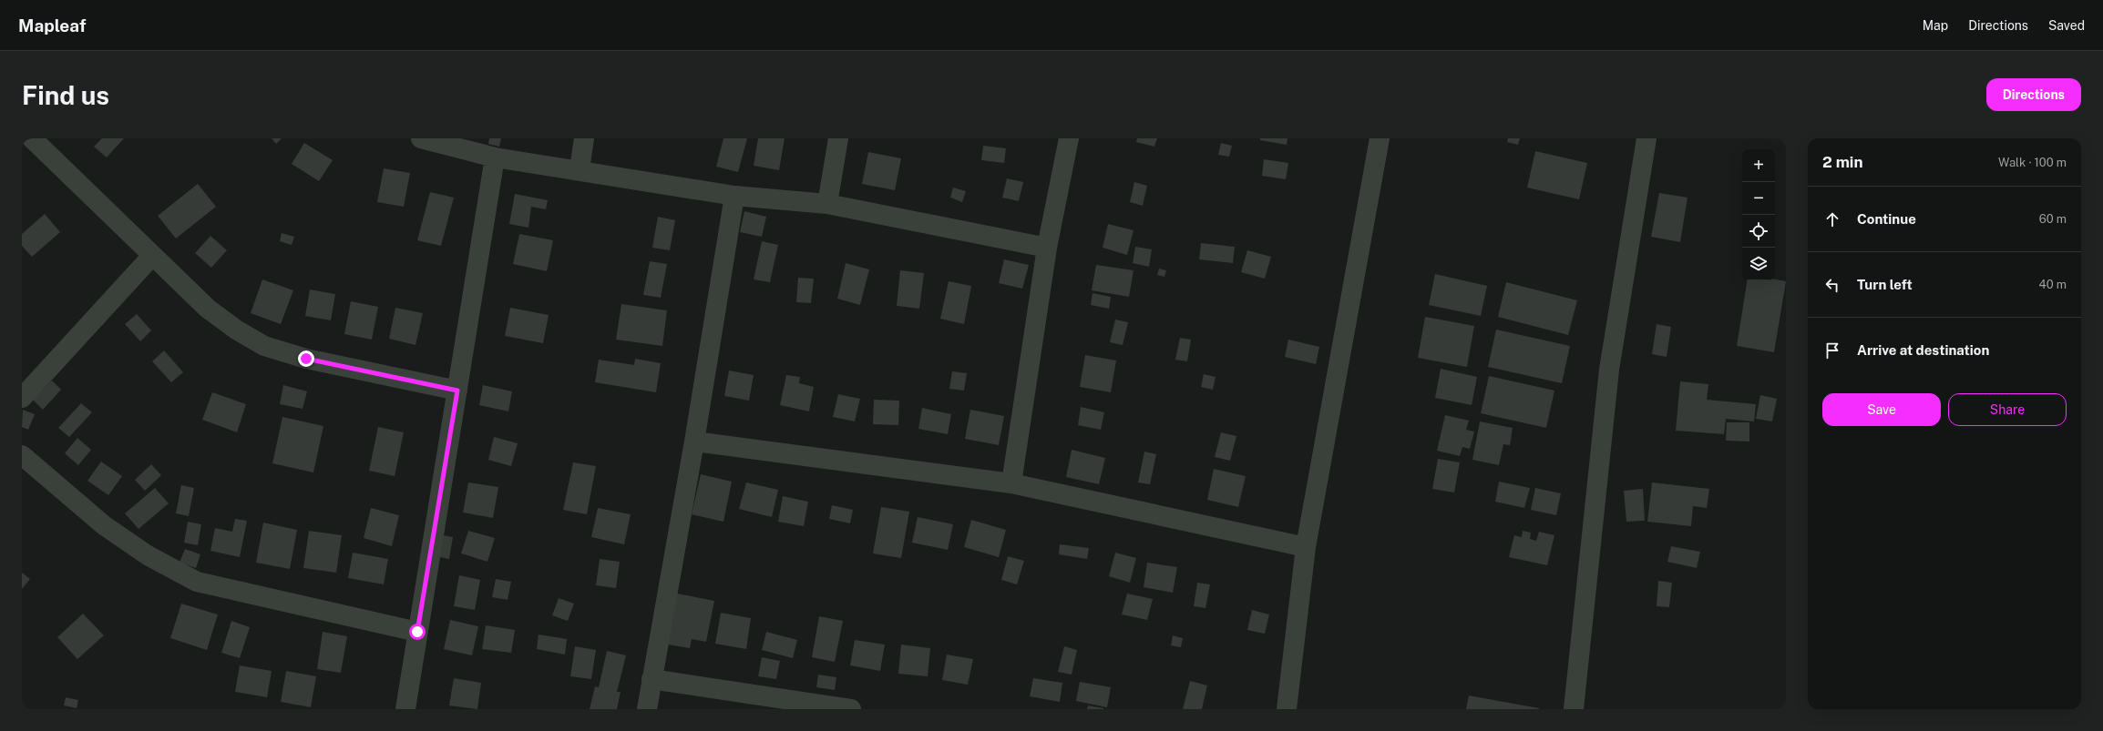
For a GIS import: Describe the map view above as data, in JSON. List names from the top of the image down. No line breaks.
{"page":{"header":"Mapleaf","nav":["Map","Directions","Saved"],"buttons":["Directions",["Save","Share"]],"title":"Find us","heading":["2 min","Walk · 100 m"],"map_buttons":["+","−"],"list":[["Continue","60 m"],["Turn left","40 m"],"Arrive at destination"]}}
